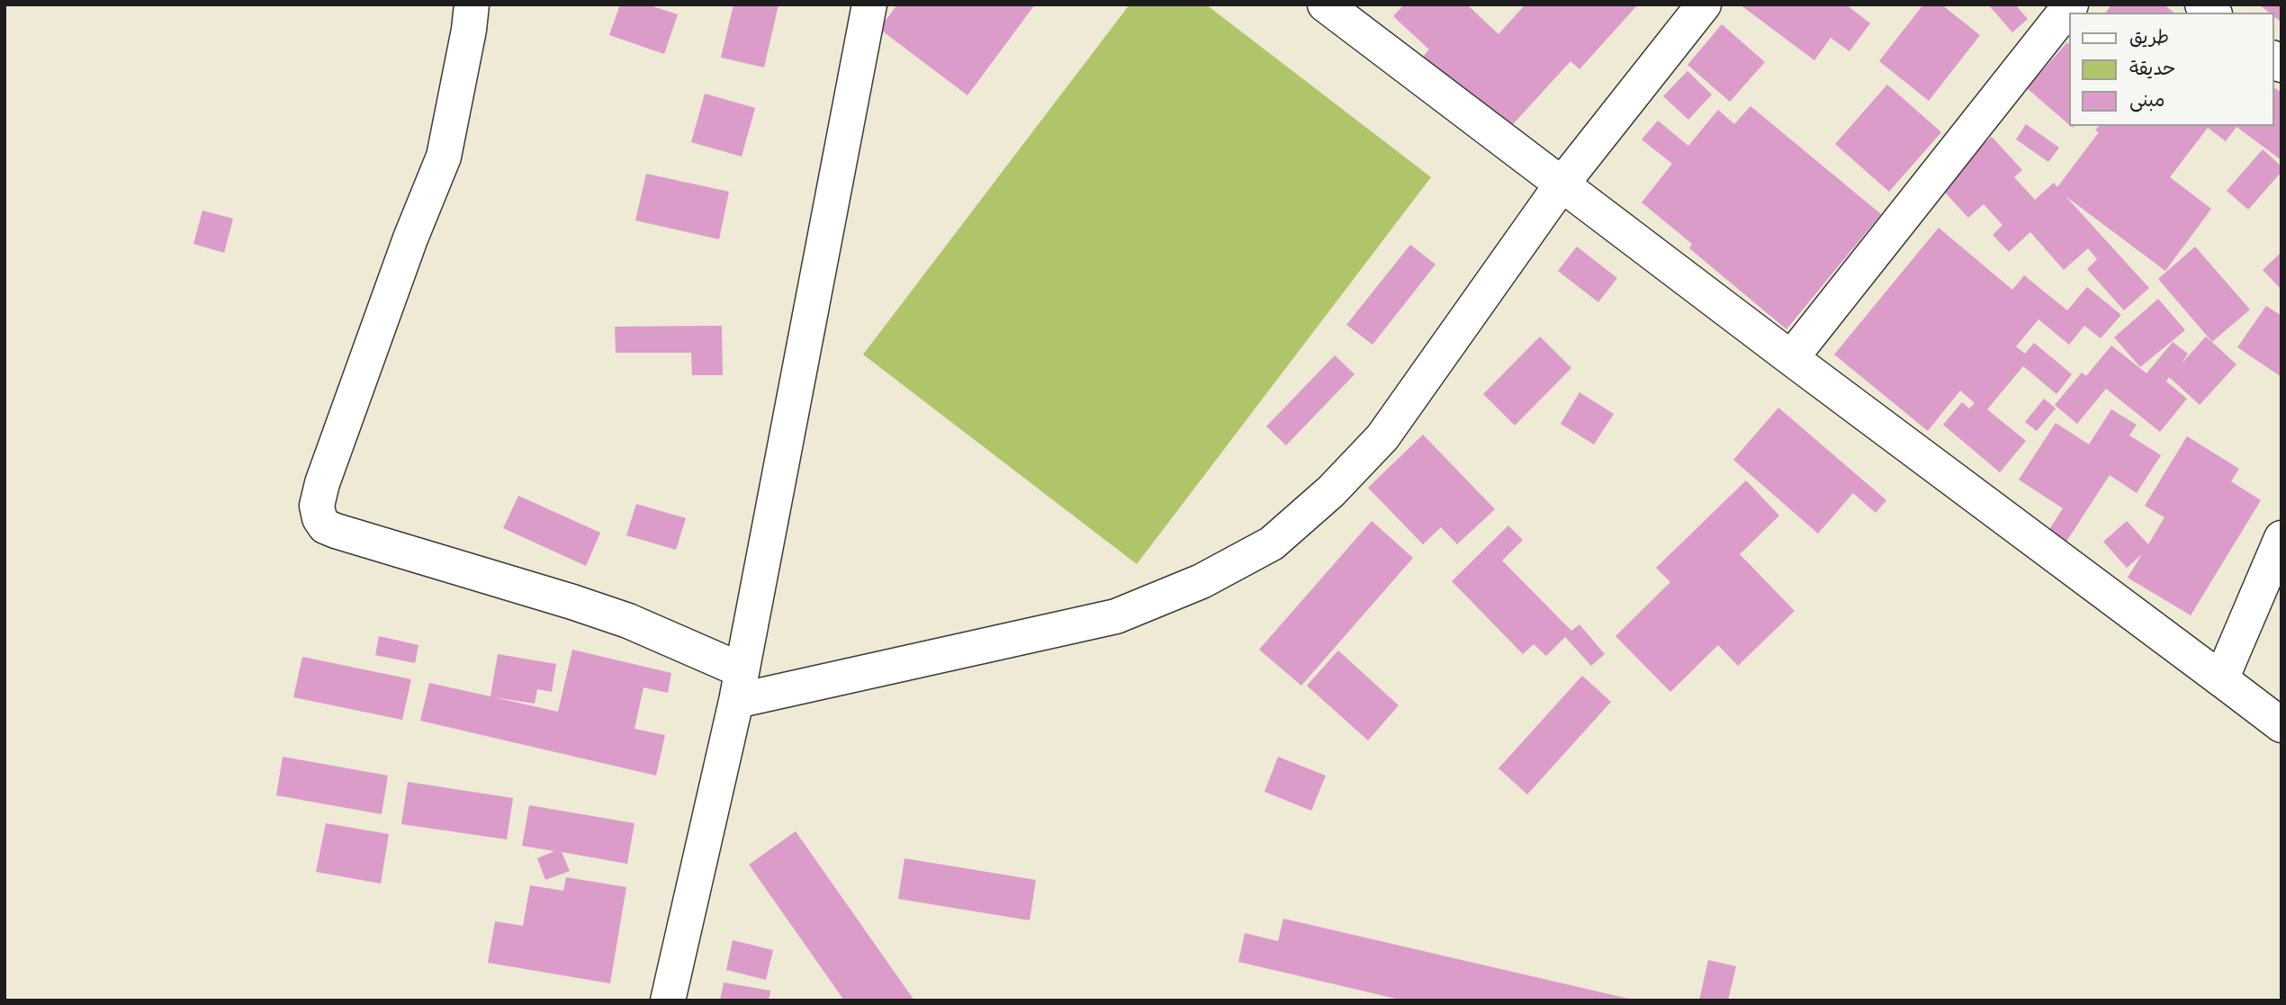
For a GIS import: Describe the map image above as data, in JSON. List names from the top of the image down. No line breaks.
{"legend":["طريق","حديقة","مبنى"]}
